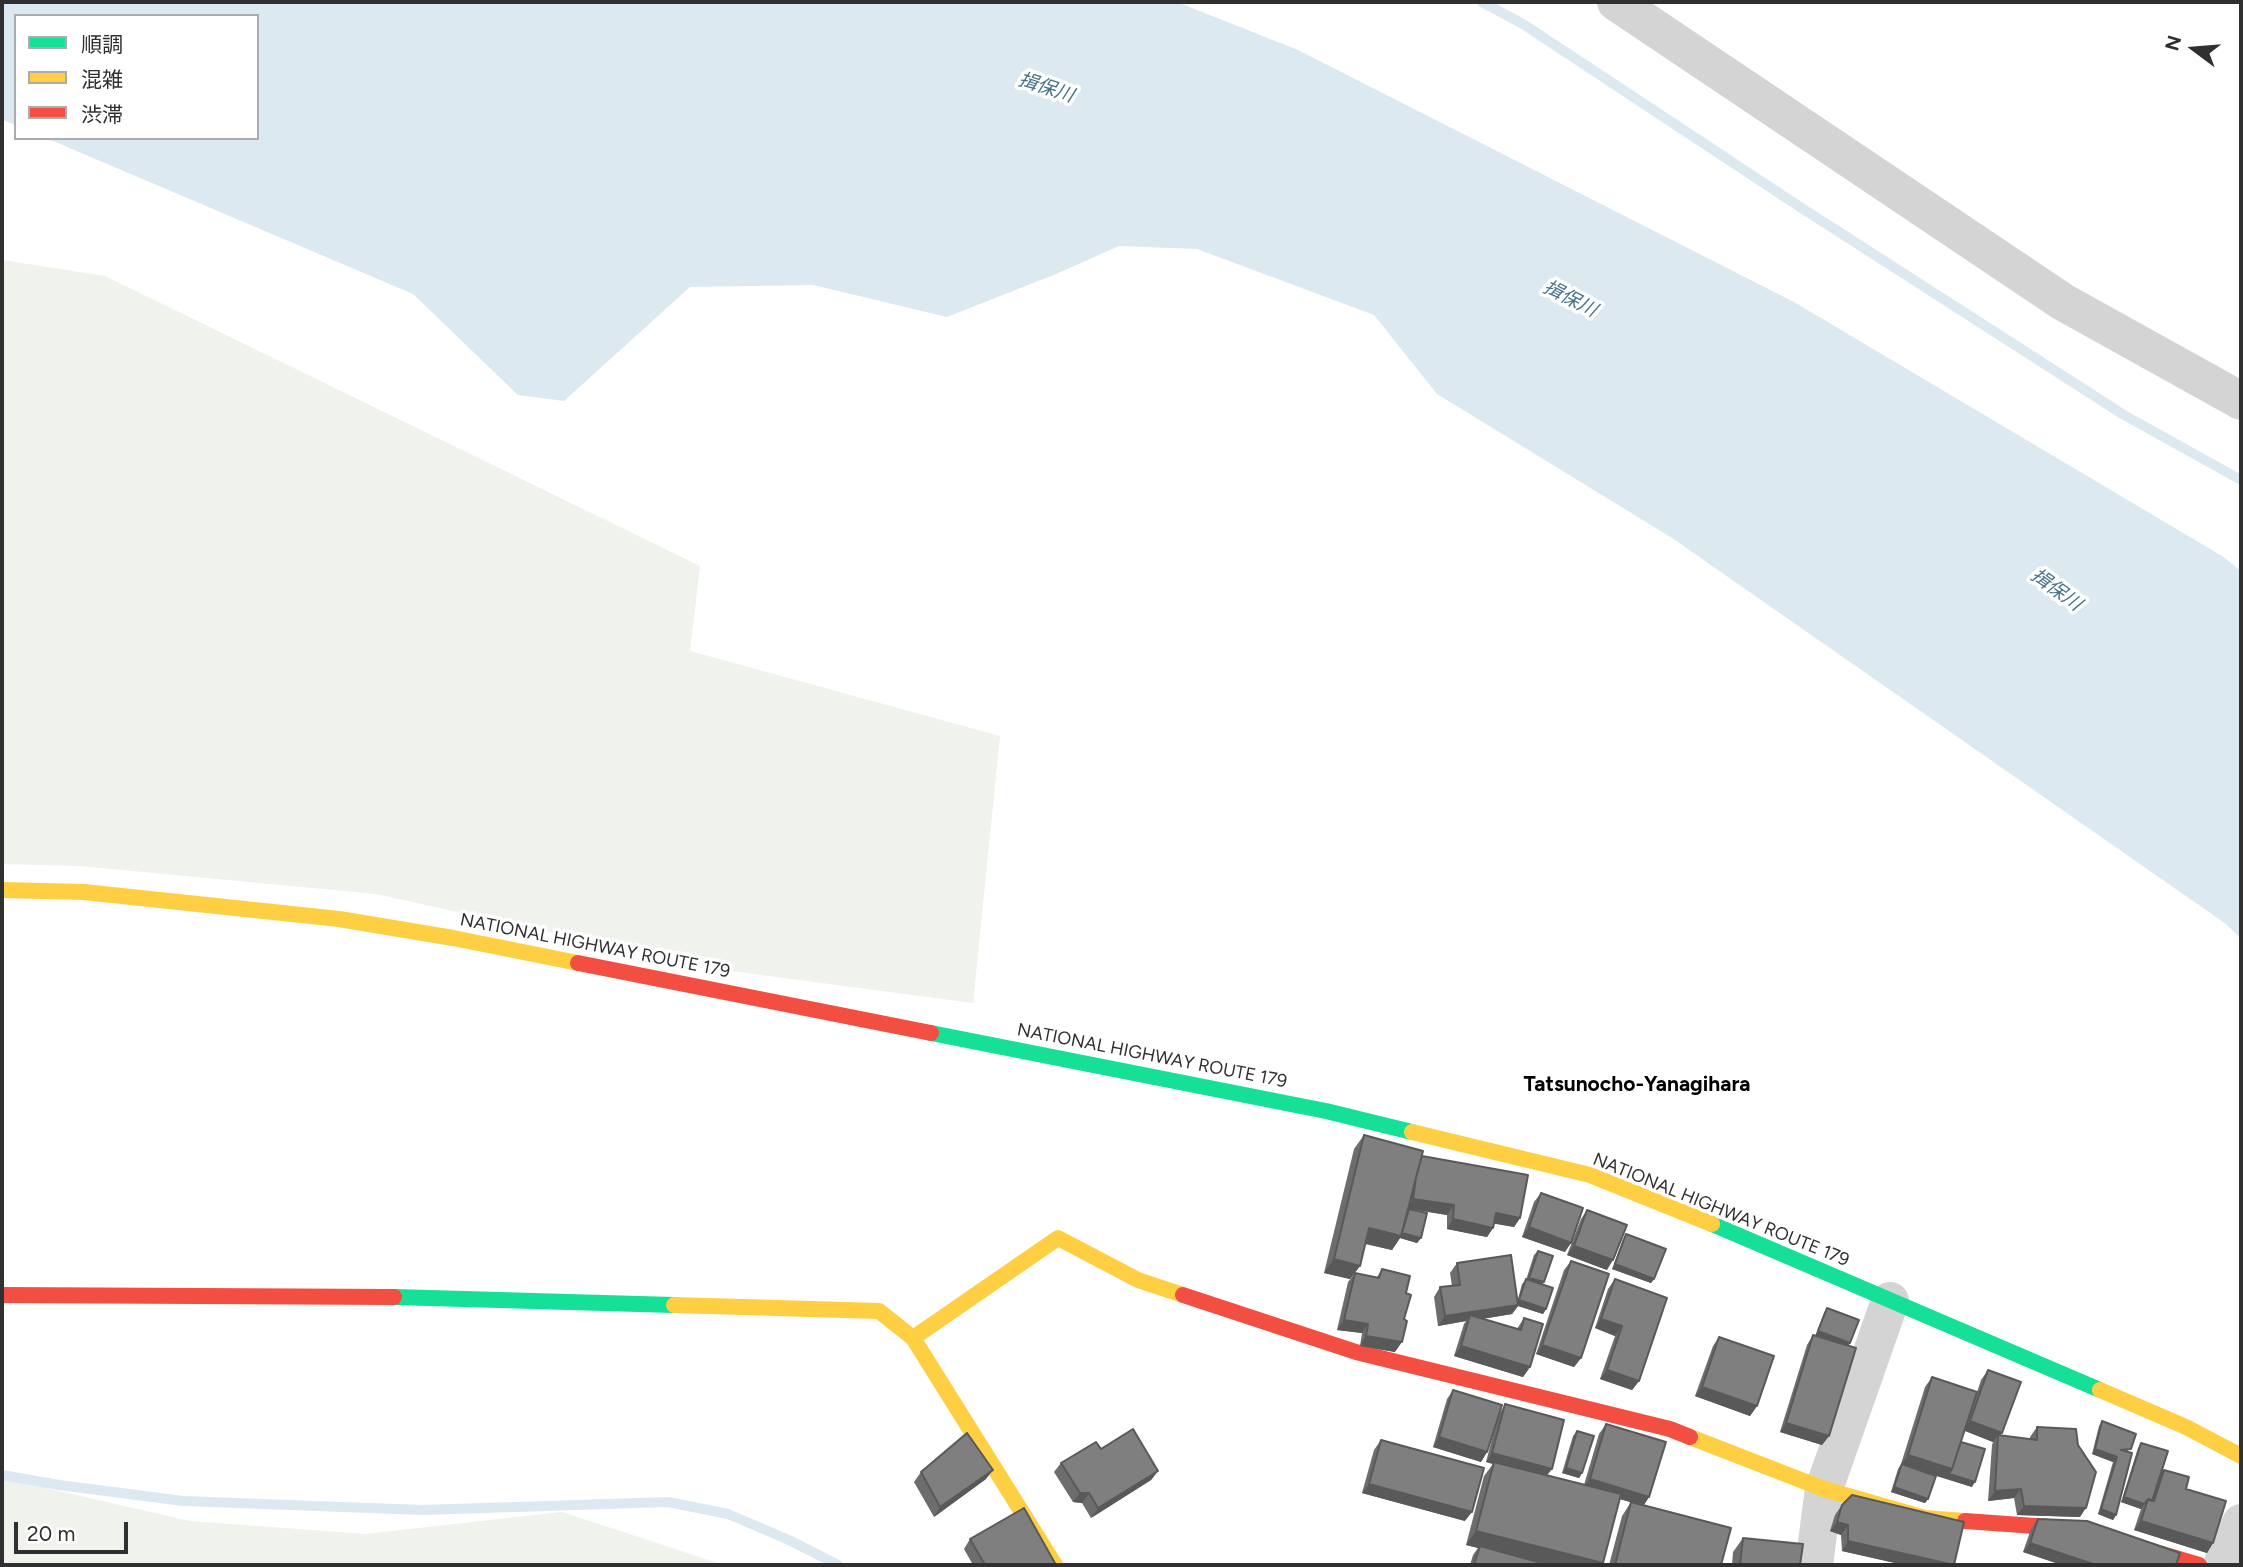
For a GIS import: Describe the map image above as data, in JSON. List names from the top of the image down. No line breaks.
{"streets":{"main road":["NATIONAL HIGHWAY ROUTE 179"]},"districts":["Tatsunocho-Yanagihara"],"water":["揖保川"],"legend":["順調","混雑","渋滞"],"scale_bar":"20 m","north":"left"}
